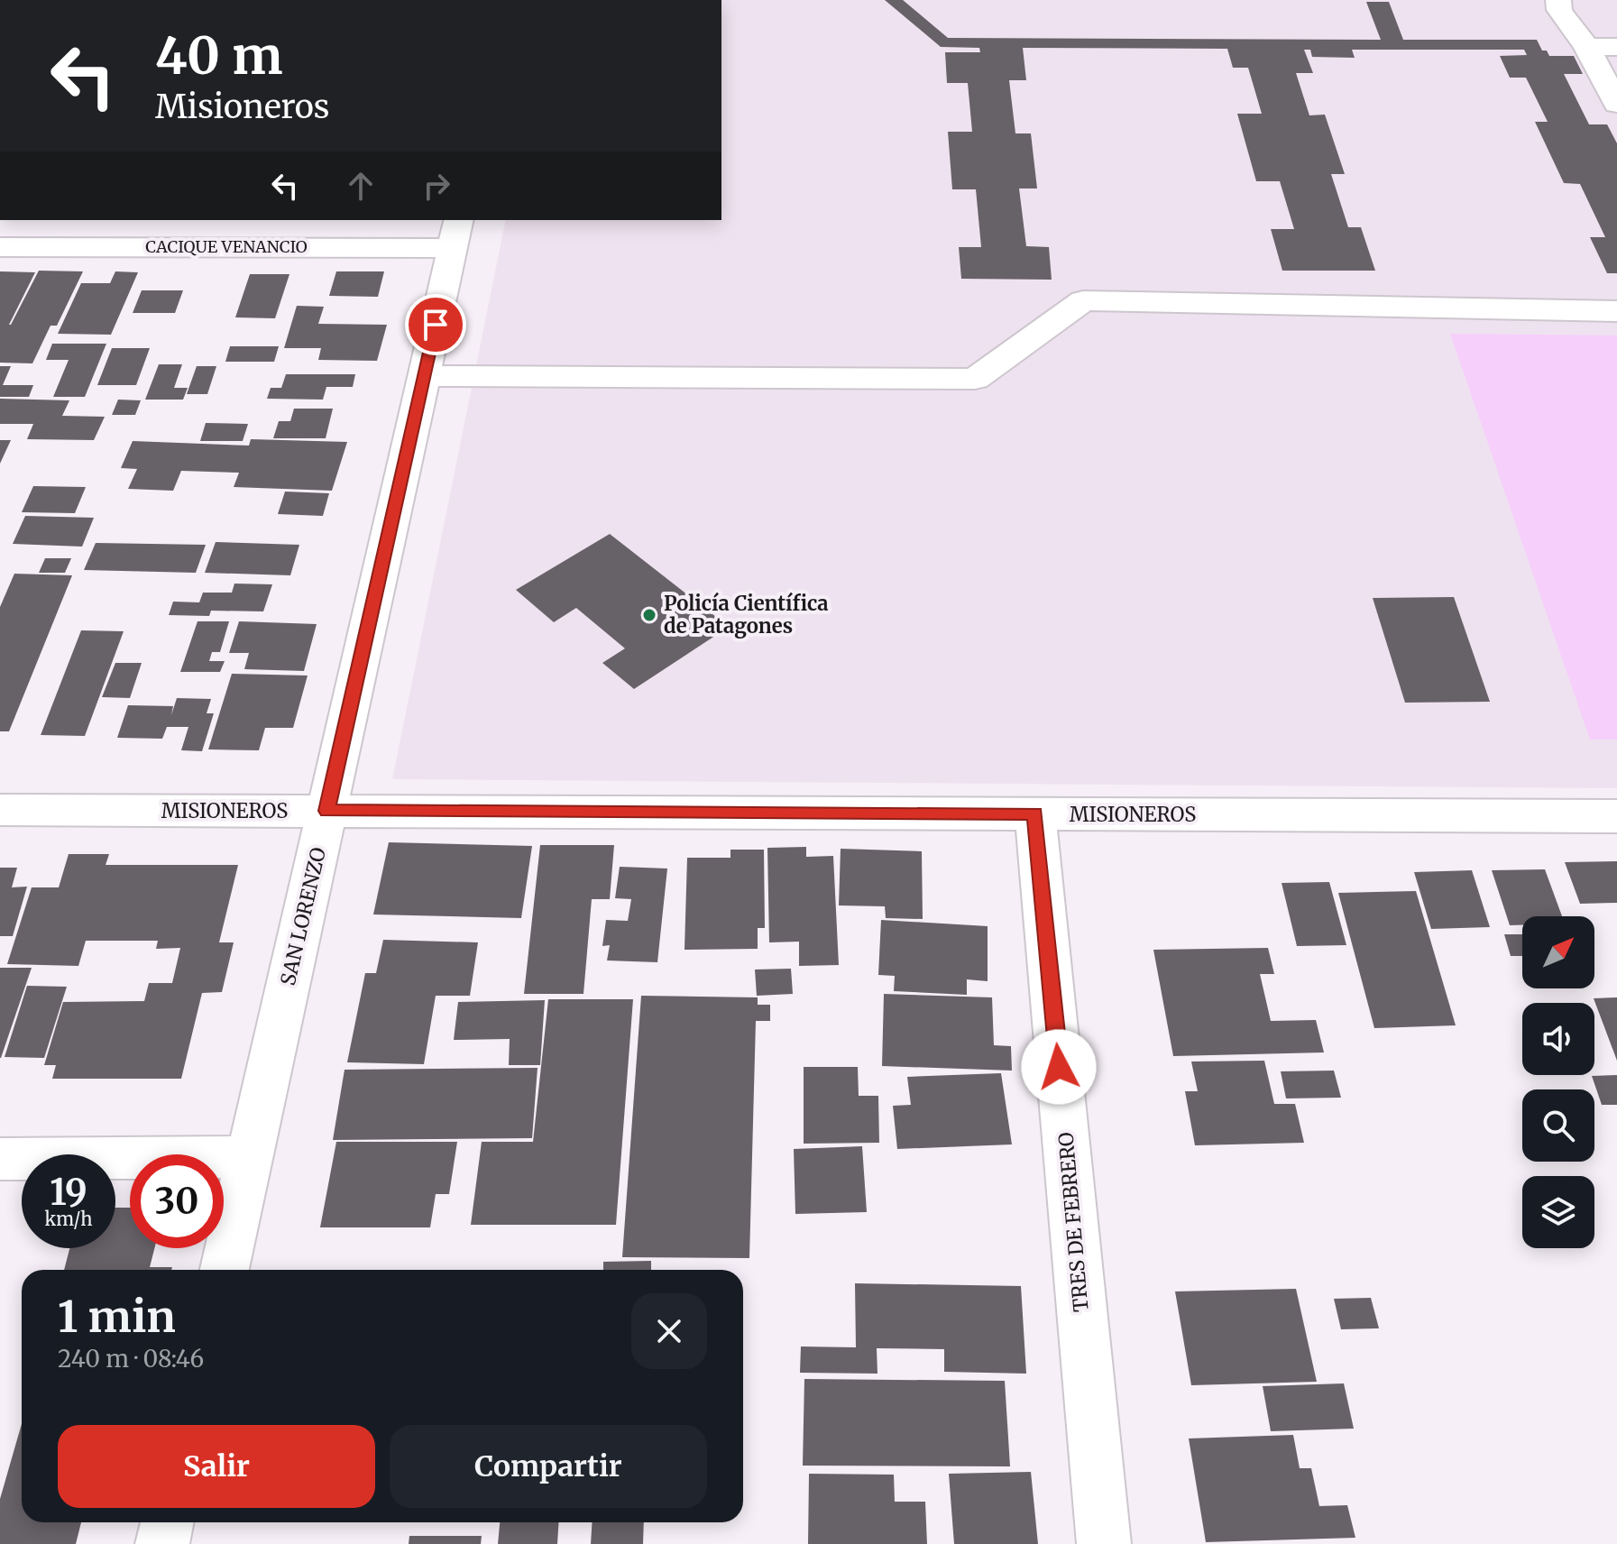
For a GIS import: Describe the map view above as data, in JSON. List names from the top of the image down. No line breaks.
{"streets":{"street":["CACIQUE VENANCIO","MISIONEROS","SAN LORENZO","TRES DE FEBRERO"]},"crossings":[["CACIQUE VENANCIO","SAN LORENZO"],["MISIONEROS","SAN LORENZO"],["MISIONEROS","TRES DE FEBRERO"]],"places":["Policía Científica de Patagones"],"north":"top right","page":{"turn":["40 m","Misioneros"],"speed":"19 km/h","limit":"30","heading":["1 min","240 m · 08:46"],"buttons":["Salir","Compartir"]}}
